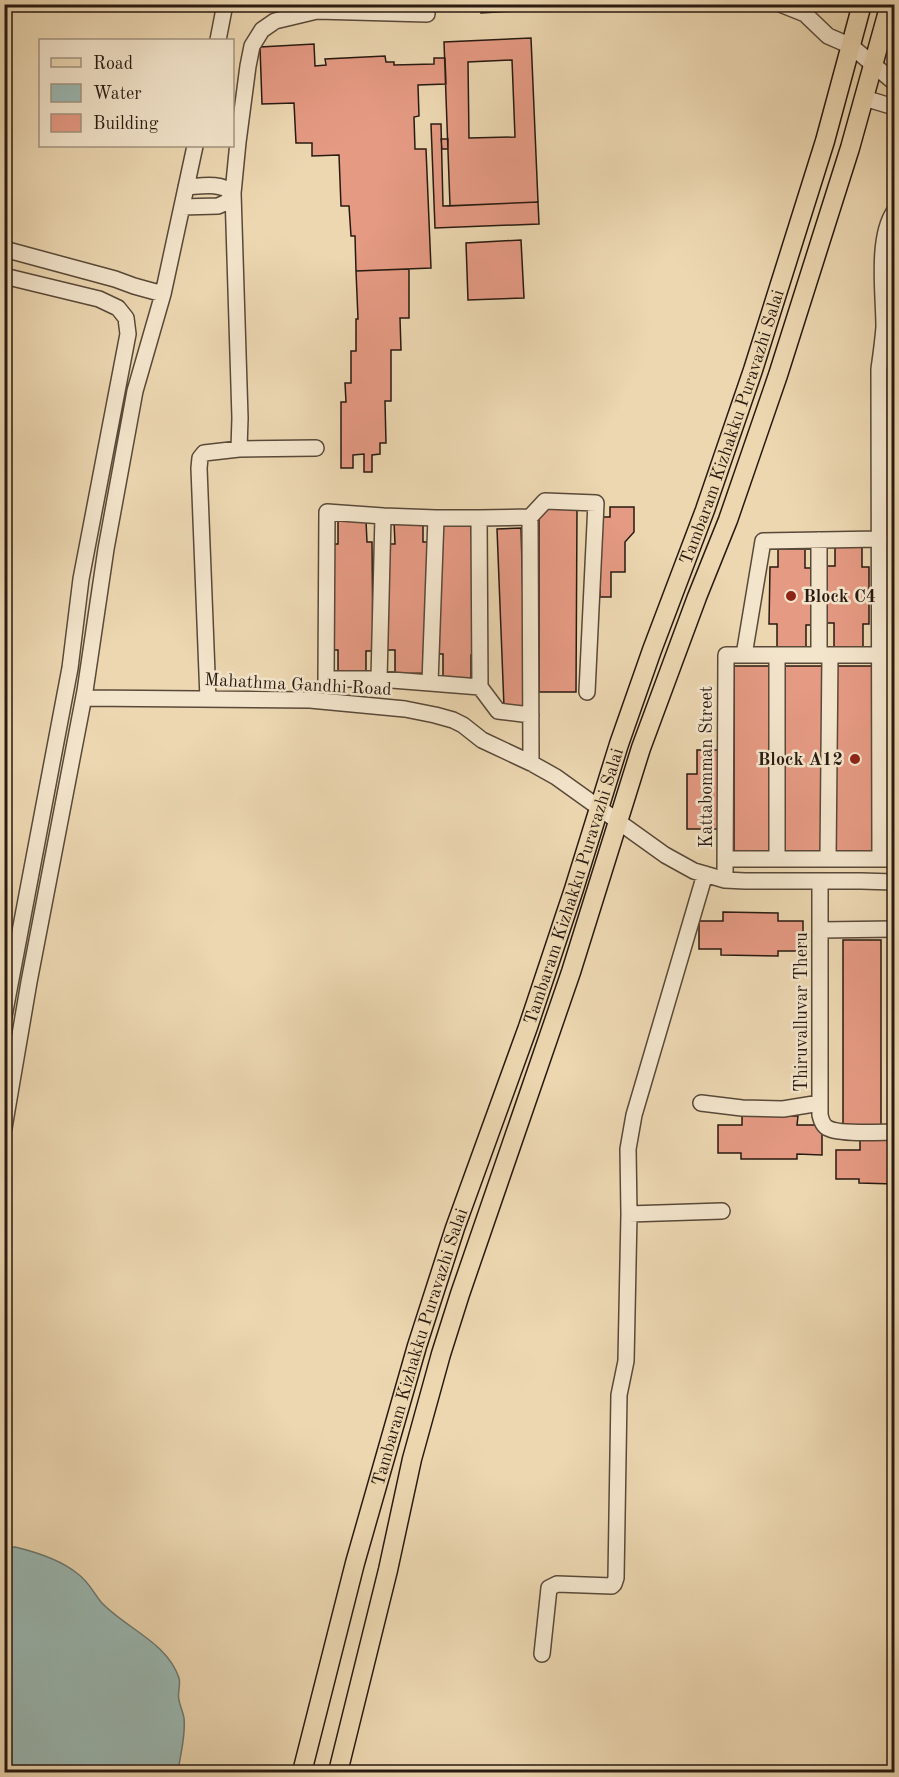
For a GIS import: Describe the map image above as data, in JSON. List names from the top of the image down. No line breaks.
{"streets":{"main road":["Tambaram Kizhakku Puravazhi Salai"],"street":["Mahathma Gandhi Road","Kattabomman Street","Thiruvalluvar Theru"]},"crossings":[["Tambaram Kizhakku Puravazhi Salai","Mahathma Gandhi Road"],["Mahathma Gandhi Road","Kattabomman Street"],["Mahathma Gandhi Road","Thiruvalluvar Theru"]],"places":["Block C4","Block A12"],"legend":["Road","Water","Building"]}
